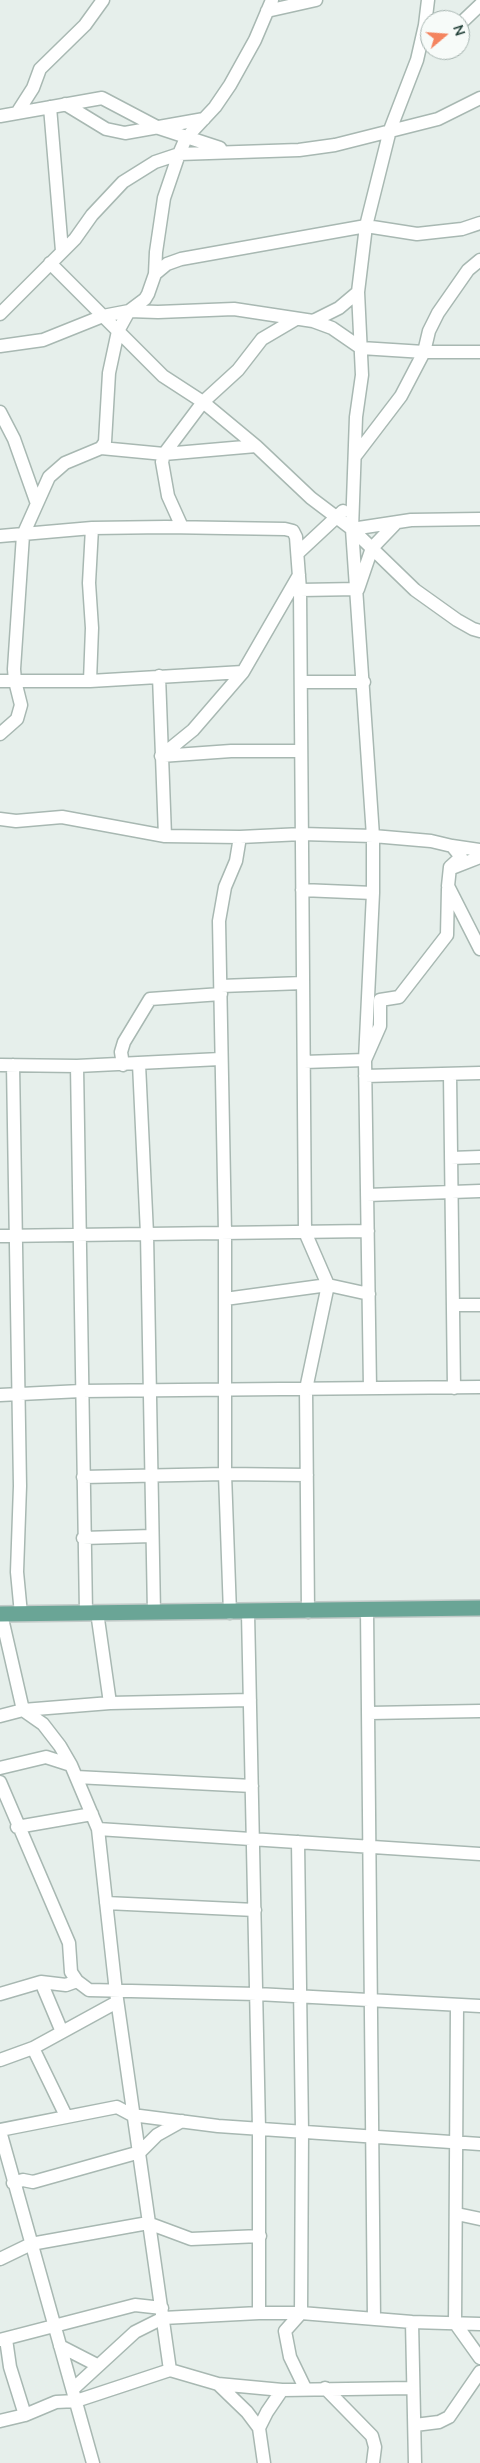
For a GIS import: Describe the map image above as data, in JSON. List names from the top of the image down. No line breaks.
{"north":"right"}
